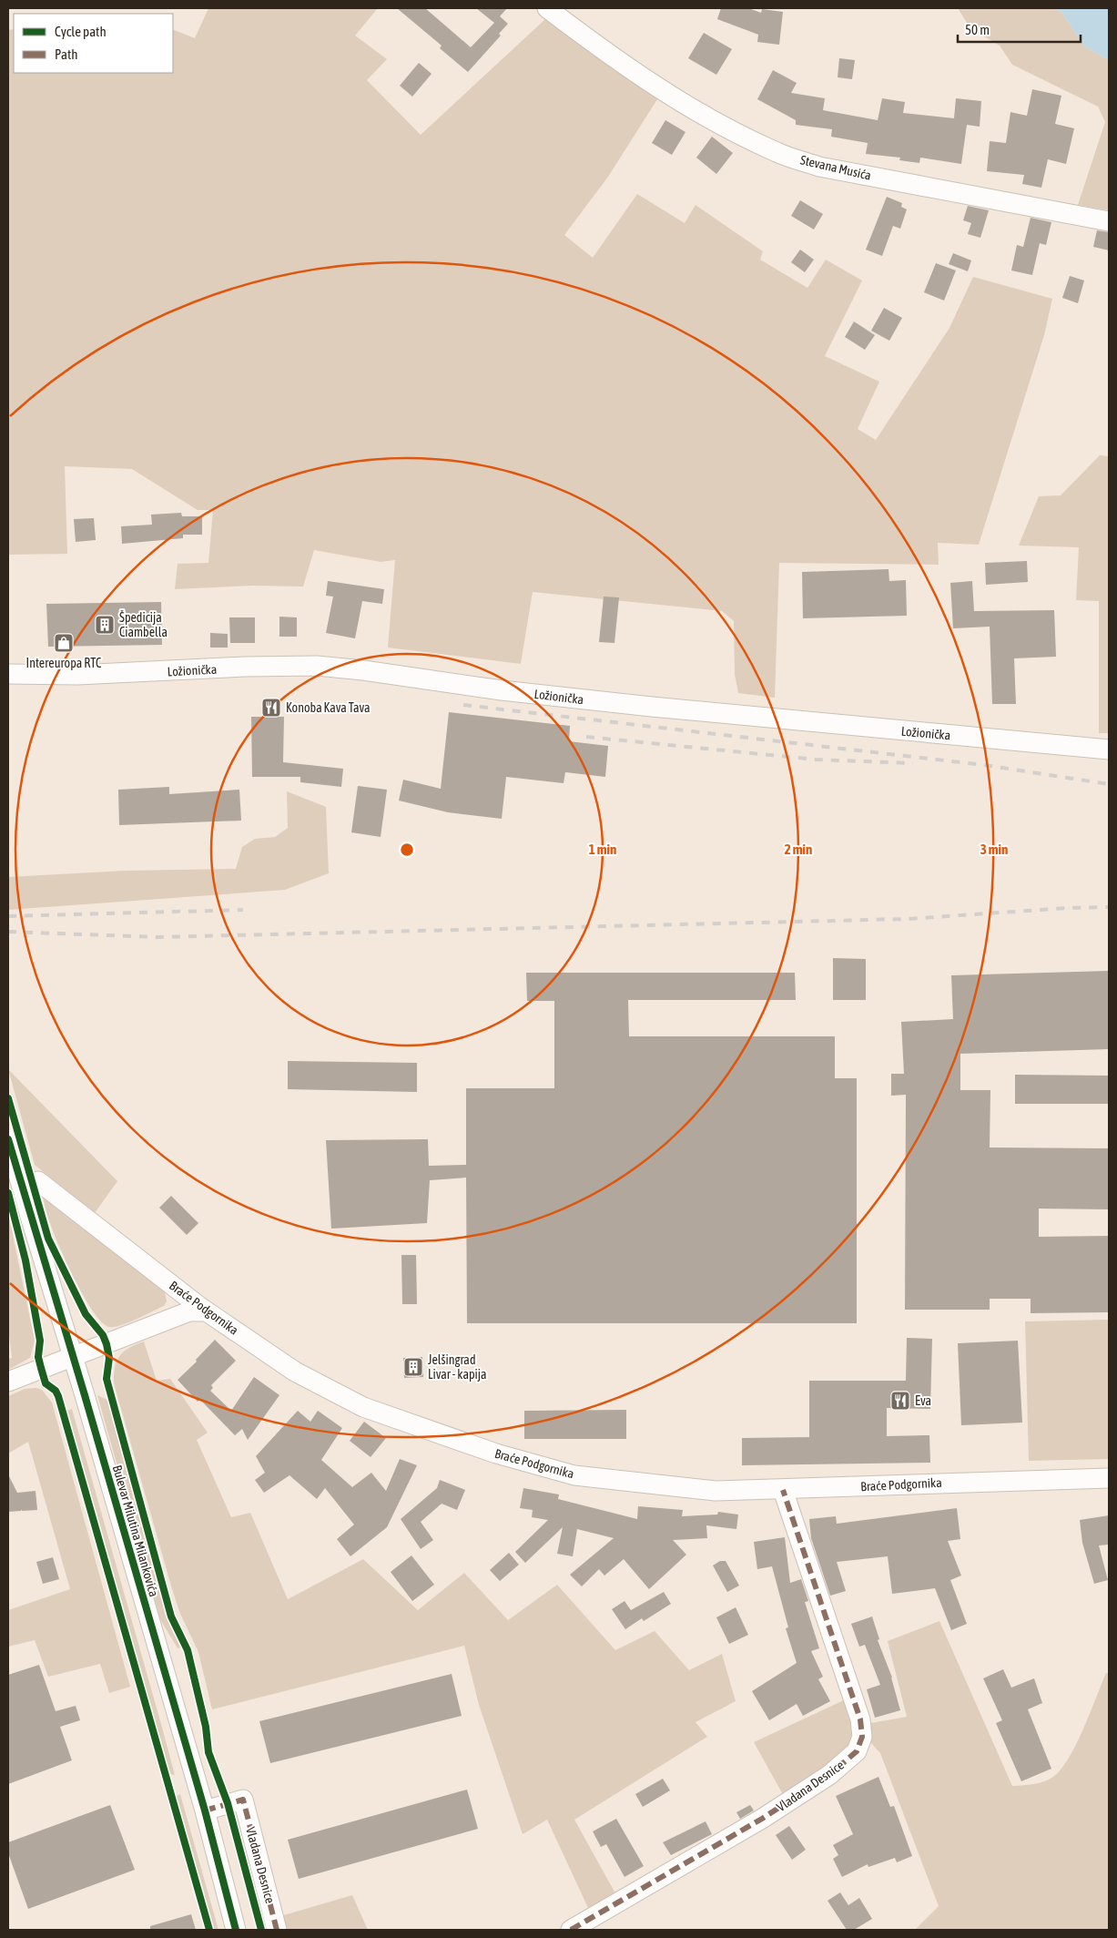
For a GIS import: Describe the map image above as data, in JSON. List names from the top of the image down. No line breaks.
{"streets":{"street":["Stevana Musića","Ložionička","Braće Podgornika","Bulevar Milutina Milankovića","Vladana Desnice"]},"crossings":[["Braće Podgornika","Vladana Desnice"],["Bulevar Milutina Milankovića","Vladana Desnice"]],"places":{"building":["Špedicija Ciambella","Jelšingrad Livar - kapija"],"shop":["Intereuropa RTC"],"restaurant":["Konoba Kava Tava","Eva"]},"legend":["Cycle path","Path"],"scale_bar":"50 m","rings":["1 min","2 min","3 min"]}
